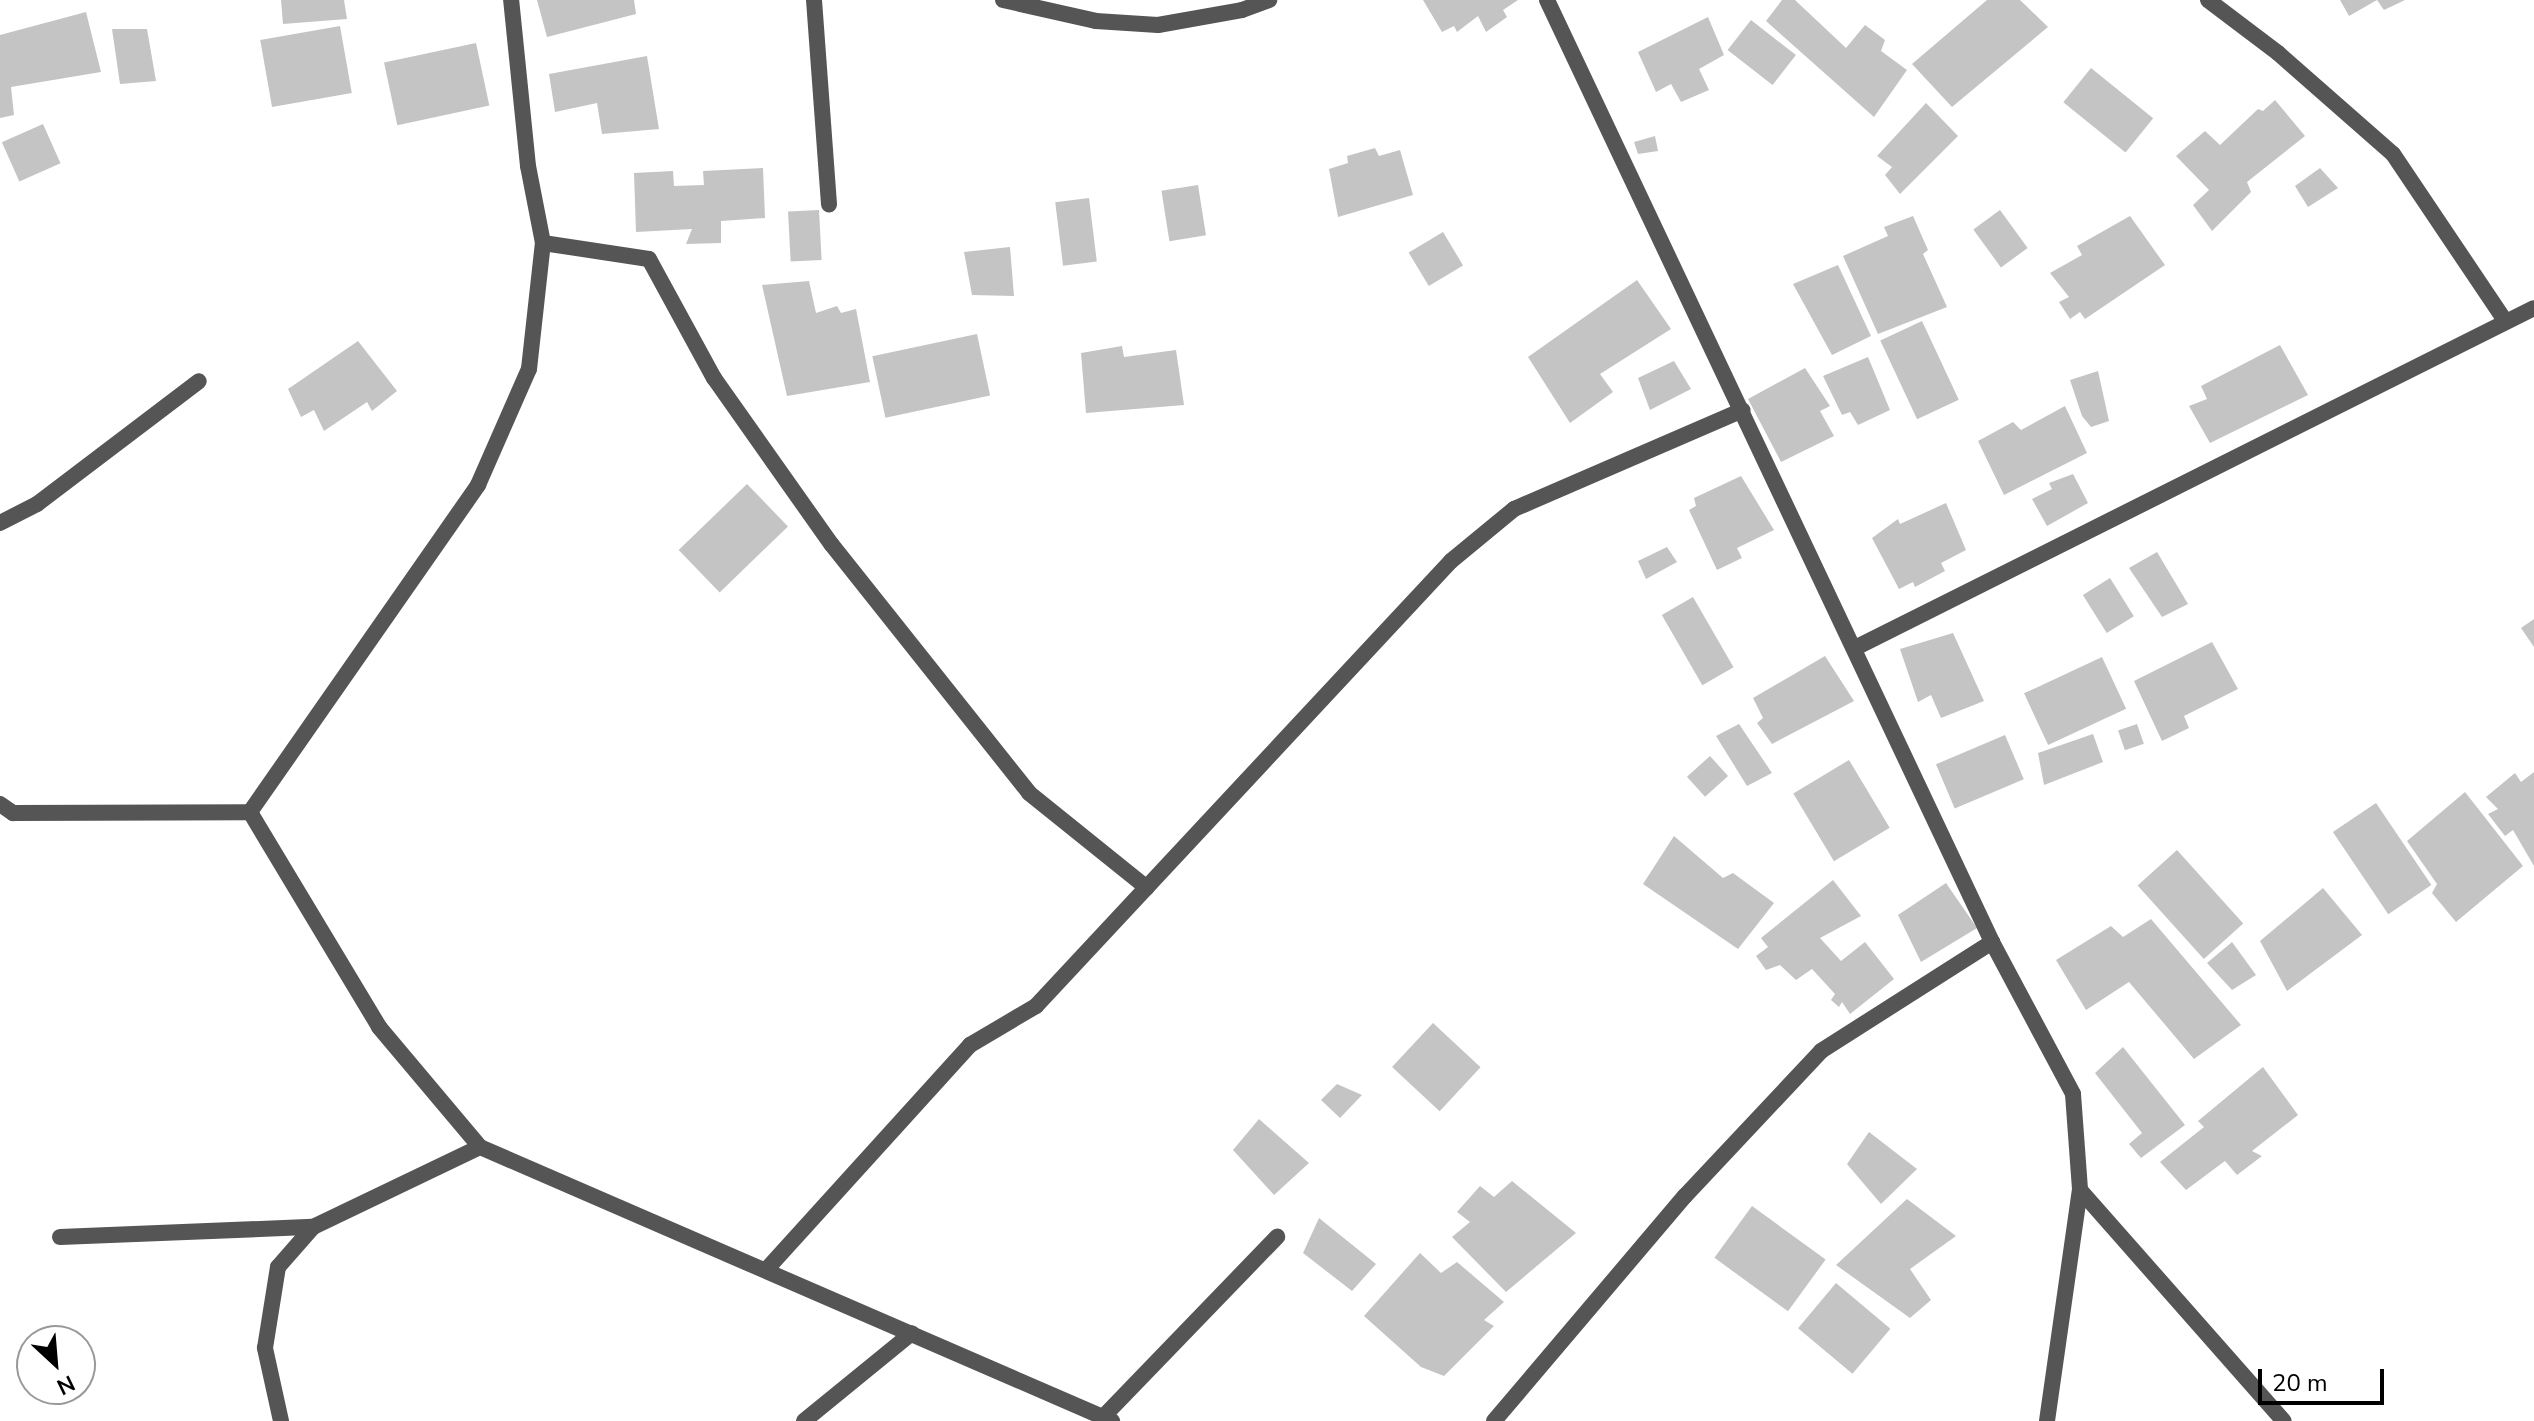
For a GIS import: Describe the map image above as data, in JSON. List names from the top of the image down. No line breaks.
{"scale_bar":"20 m","north":"bottom right"}
